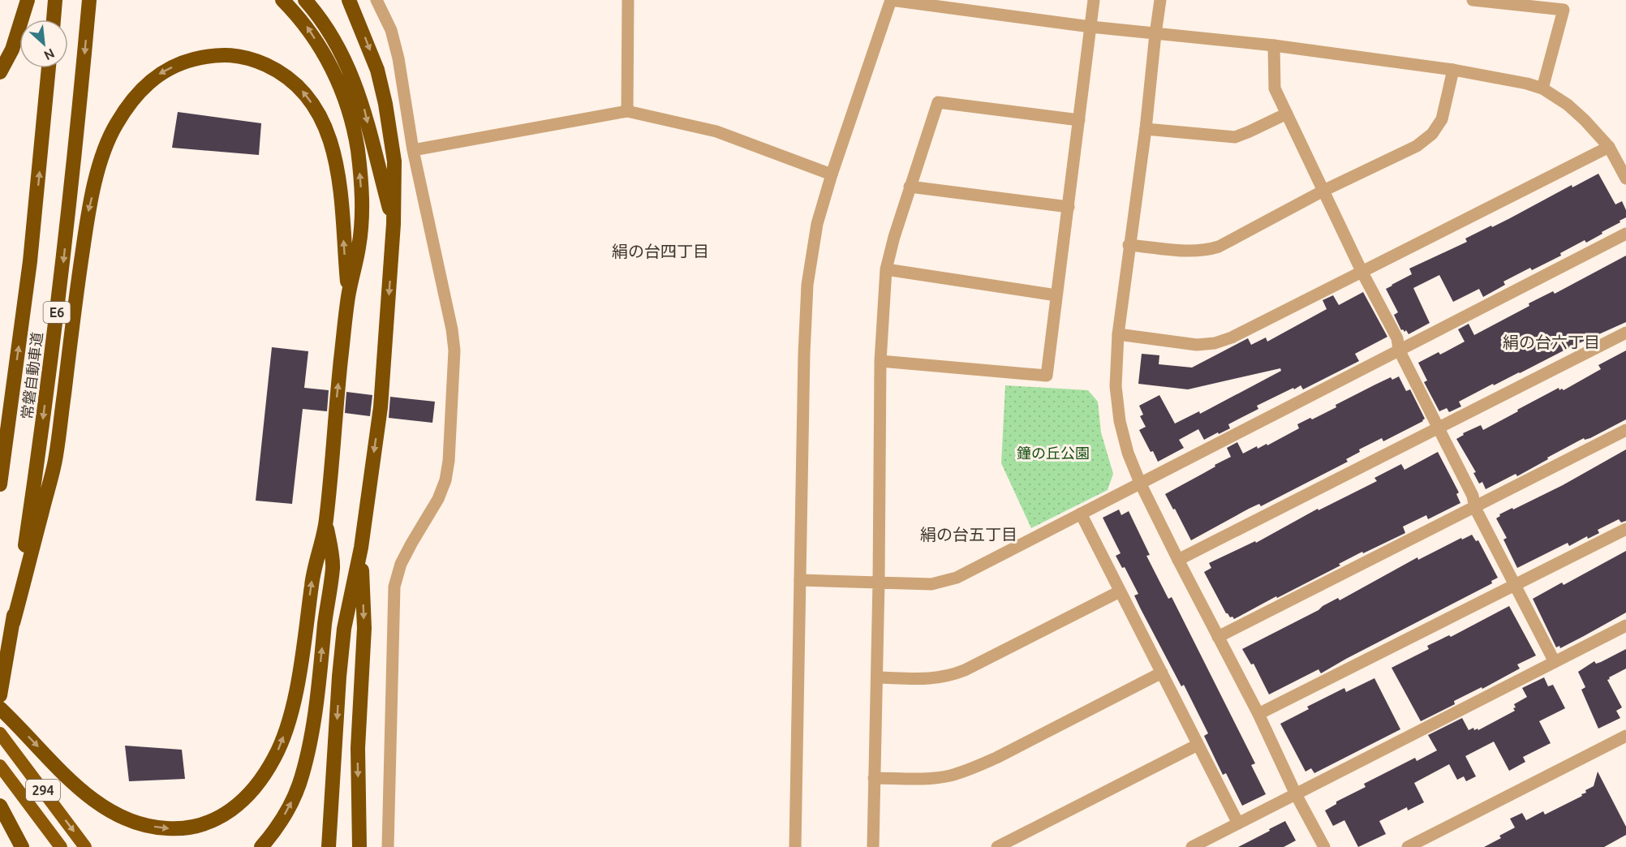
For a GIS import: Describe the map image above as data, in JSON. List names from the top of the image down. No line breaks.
{"streets":{"highway":["E6","常磐自動車道","294"]},"districts":["絹の台四丁目","絹の台六丁目","絹の台五丁目"],"parks":["鐘の丘公園"],"north":"bottom right"}
